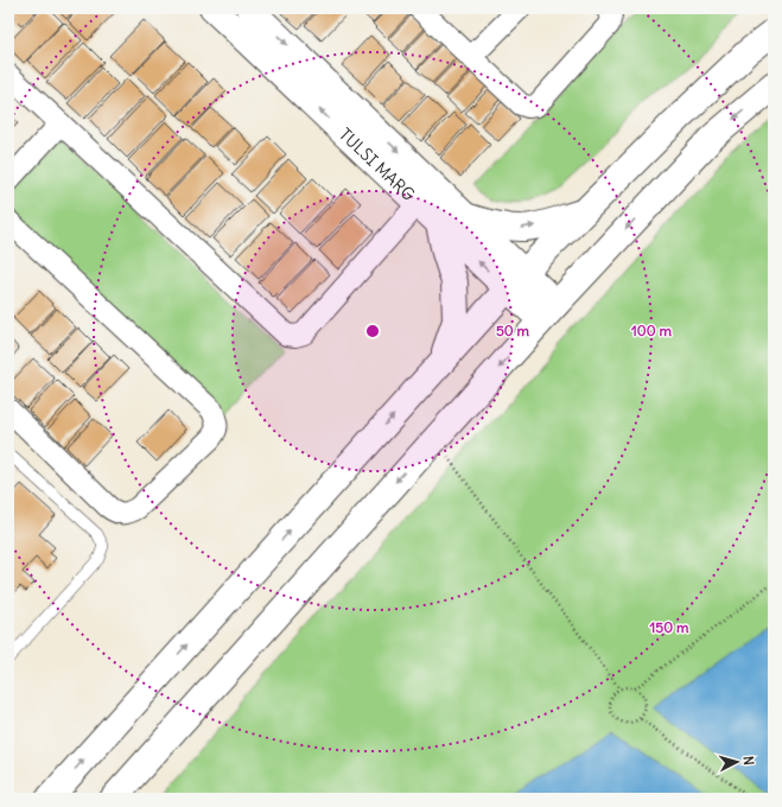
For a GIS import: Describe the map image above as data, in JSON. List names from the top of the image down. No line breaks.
{"streets":{"street":["TULSI MARG"]},"north":"right","rings":["50 m","100 m","150 m"]}
